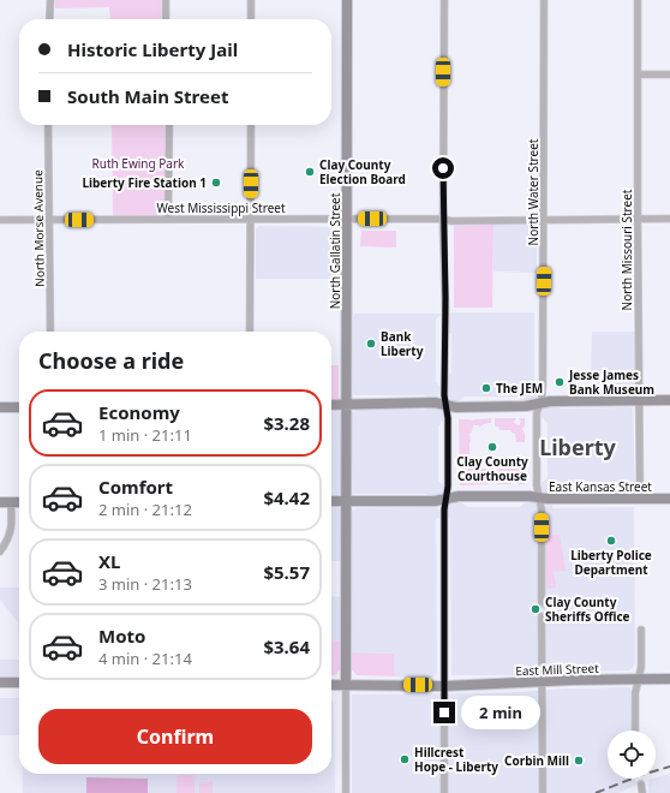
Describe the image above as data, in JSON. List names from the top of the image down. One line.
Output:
{"streets":{"street":["North Water Street","West Mississippi Street","North Morse Avenue","North Missouri Street","North Gallatin Street","East Kansas Street","East Mill Street"]},"crossings":[["North Water Street","West Mississippi Street"],["North Water Street","East Kansas Street"],["West Mississippi Street","North Morse Avenue"],["West Mississippi Street","North Missouri Street"],["West Mississippi Street","North Gallatin Street"],["North Missouri Street","East Kansas Street"],["North Gallatin Street","East Kansas Street"],["North Gallatin Street","East Mill Street"]],"districts":["Liberty"],"parks":["Ruth Ewing Park"],"places":["Clay County Election Board","Liberty Fire Station 1","Bank Liberty","Jesse James Bank Museum","The JEM","Clay County Courthouse","Liberty Police Department","Clay County Sheriffs Office","Hillcrest Hope - Liberty","Corbin Mill"],"page":{"banner":["Historic Liberty Jail","South Main Street"],"heading":"Choose a ride","list":[{"name":"Economy","note":"1 min · 21:11","value":"$3.28"},{"name":"Comfort","note":"2 min · 21:12","value":"$4.42"},{"name":"XL","note":"3 min · 21:13","value":"$5.57"},{"name":"Moto","note":"4 min · 21:14","value":"$3.64"}],"bubble":"2 min","buttons":"Confirm"}}
